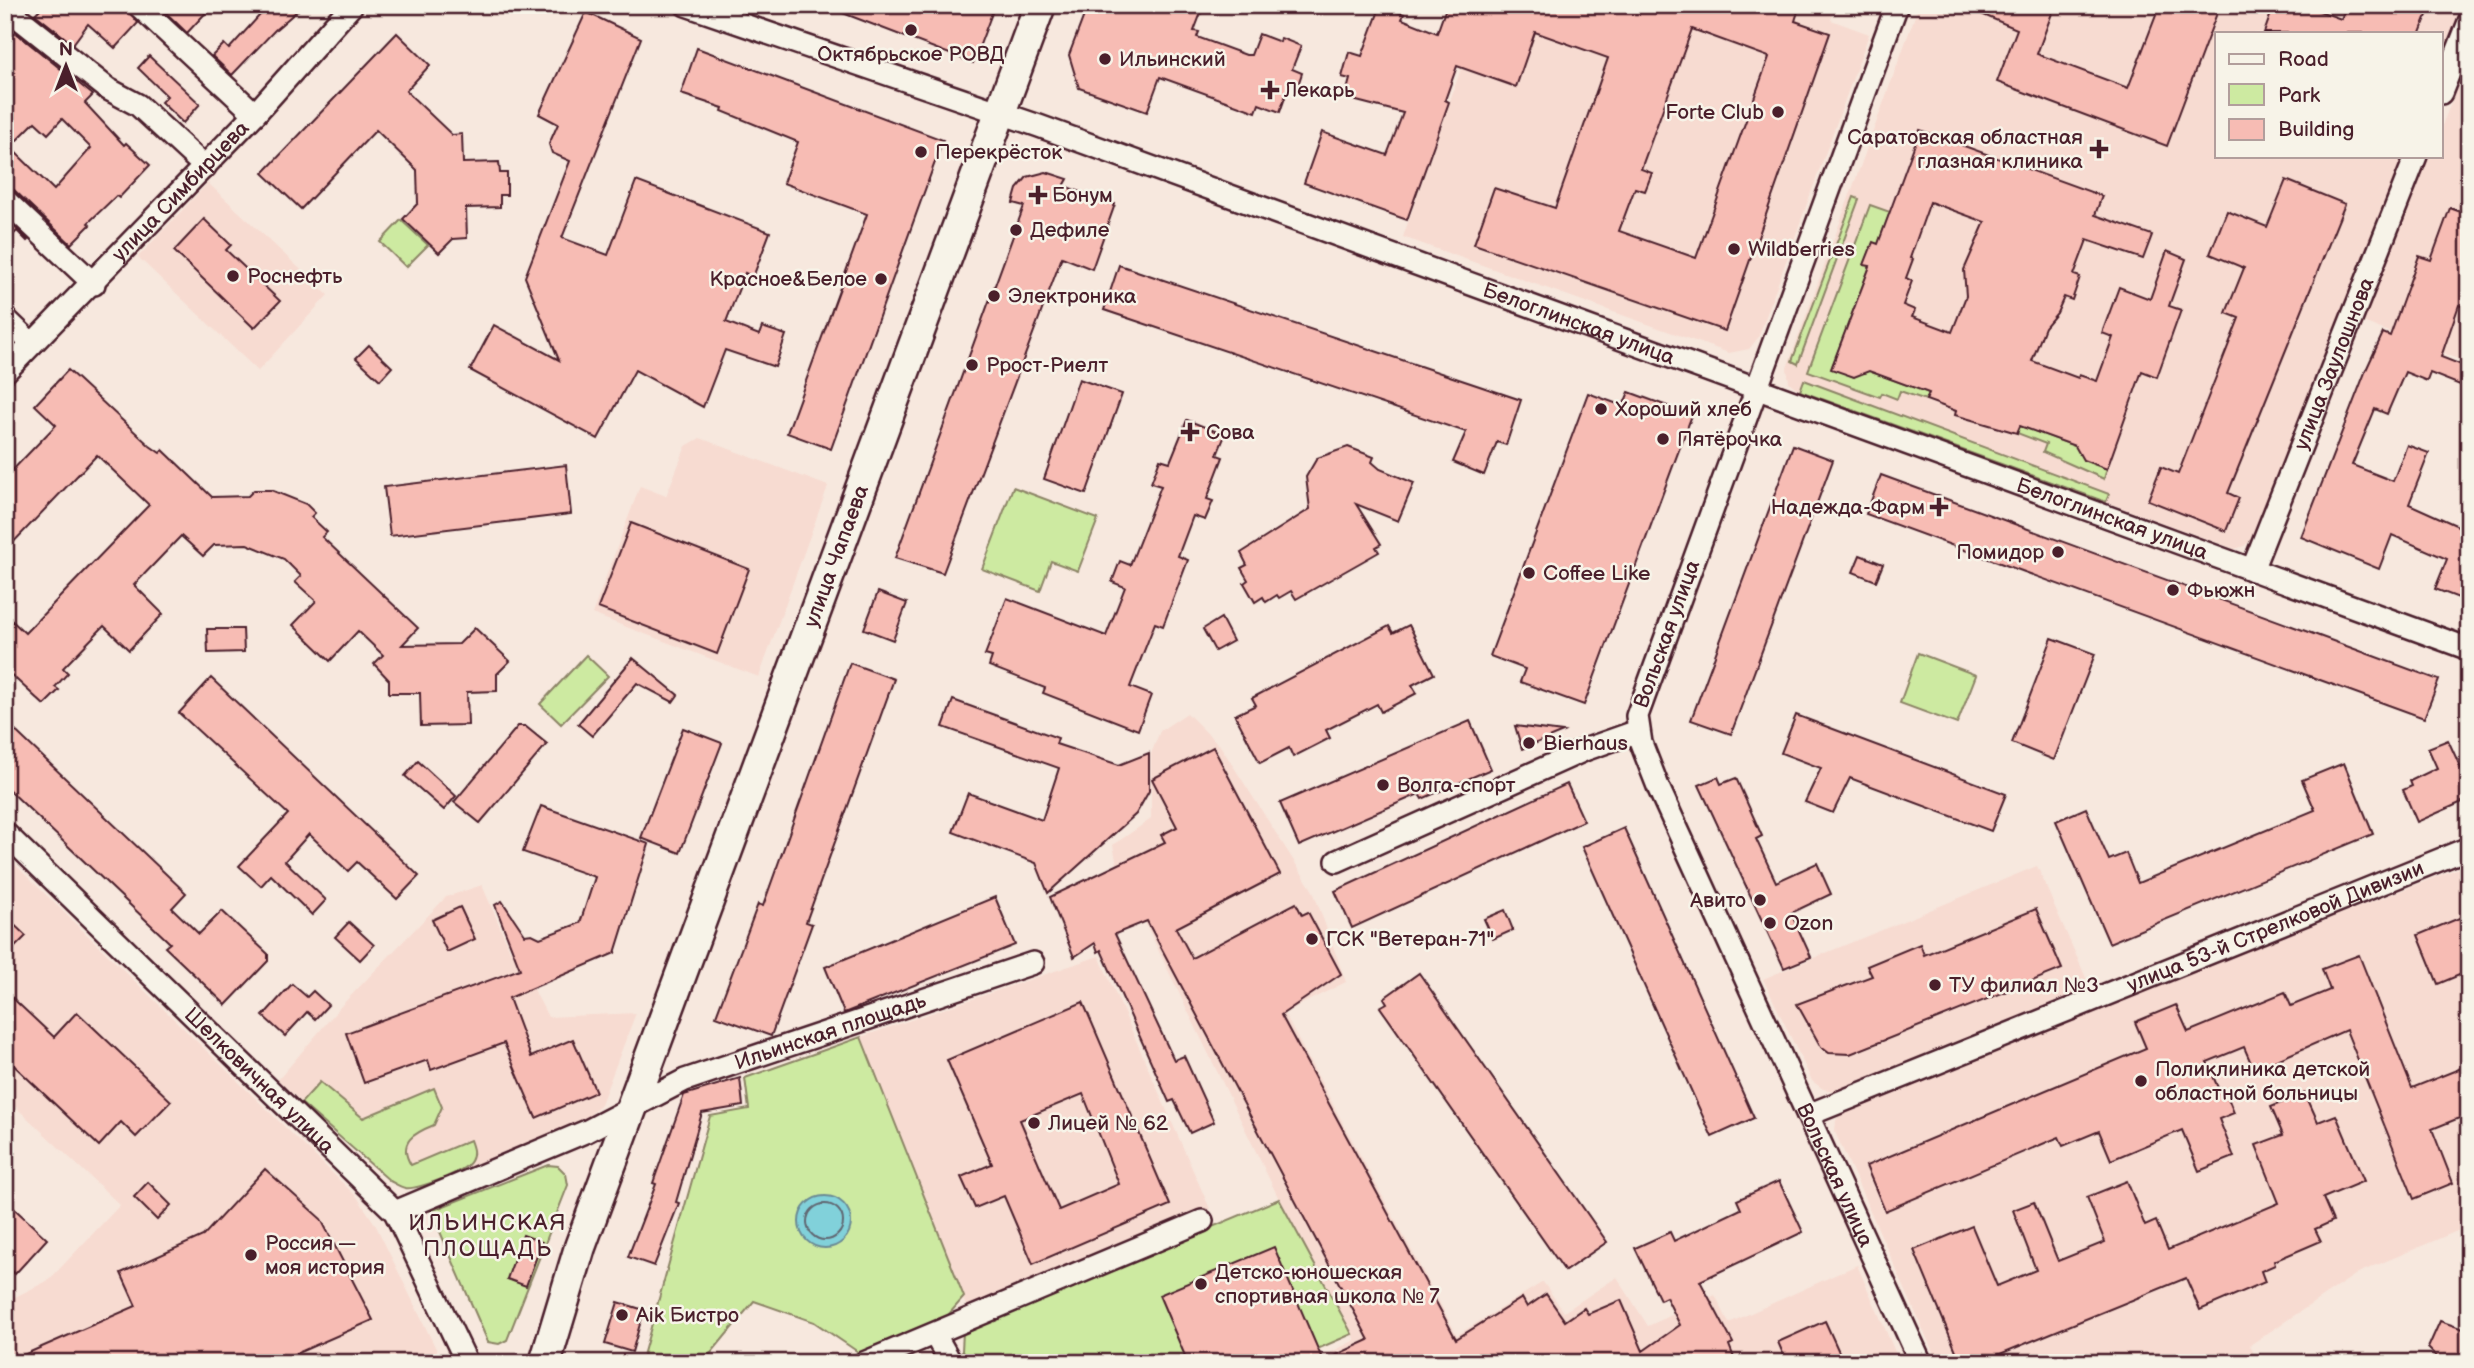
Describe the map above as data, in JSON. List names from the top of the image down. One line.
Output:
{"streets":{"street":["улица Симбирцева","Белоглинская улица","улица Заулошнова","улица Чапаева","Вольская улица","улица 53-й Стрелковой Дивизии","Ильинская площадь","Шелковичная улица"]},"crossings":[["Белоглинская улица","улица Заулошнова"],["Белоглинская улица","улица Чапаева"],["Белоглинская улица","Вольская улица"],["улица Чапаева","Ильинская площадь"],["Вольская улица","улица 53-й Стрелковой Дивизии"],["Ильинская площадь","Шелковичная улица"]],"districts":["ИЛЬИНСКАЯ ПЛОЩАДЬ"],"places":{"other":["Октябрьское РОВД","Ильинский","Forte Club","Перекрёсток","Дефиле","Wildberries","Роснефть","Красное&Белое","Электроника","Ррост-Риелт","Хороший хлеб","Пятёрочка","Помидор","Coffee Like","Фьюжн","Bierhaus","Волга-спорт","Авито","Ozon","ГСК \"Ветеран-71\"","ТУ филиал №3","Поликлиника детской областной больницы","Лицей № 62","Россия — моя история","Детско-юношеская спортивная школа № 7","Aik Бистро"],"health":["Лекарь","Саратовская областная глазная клиника","Бонум","Сова","Надежда-Фарм"]},"legend":["Road","Park","Building"],"north":"top"}
